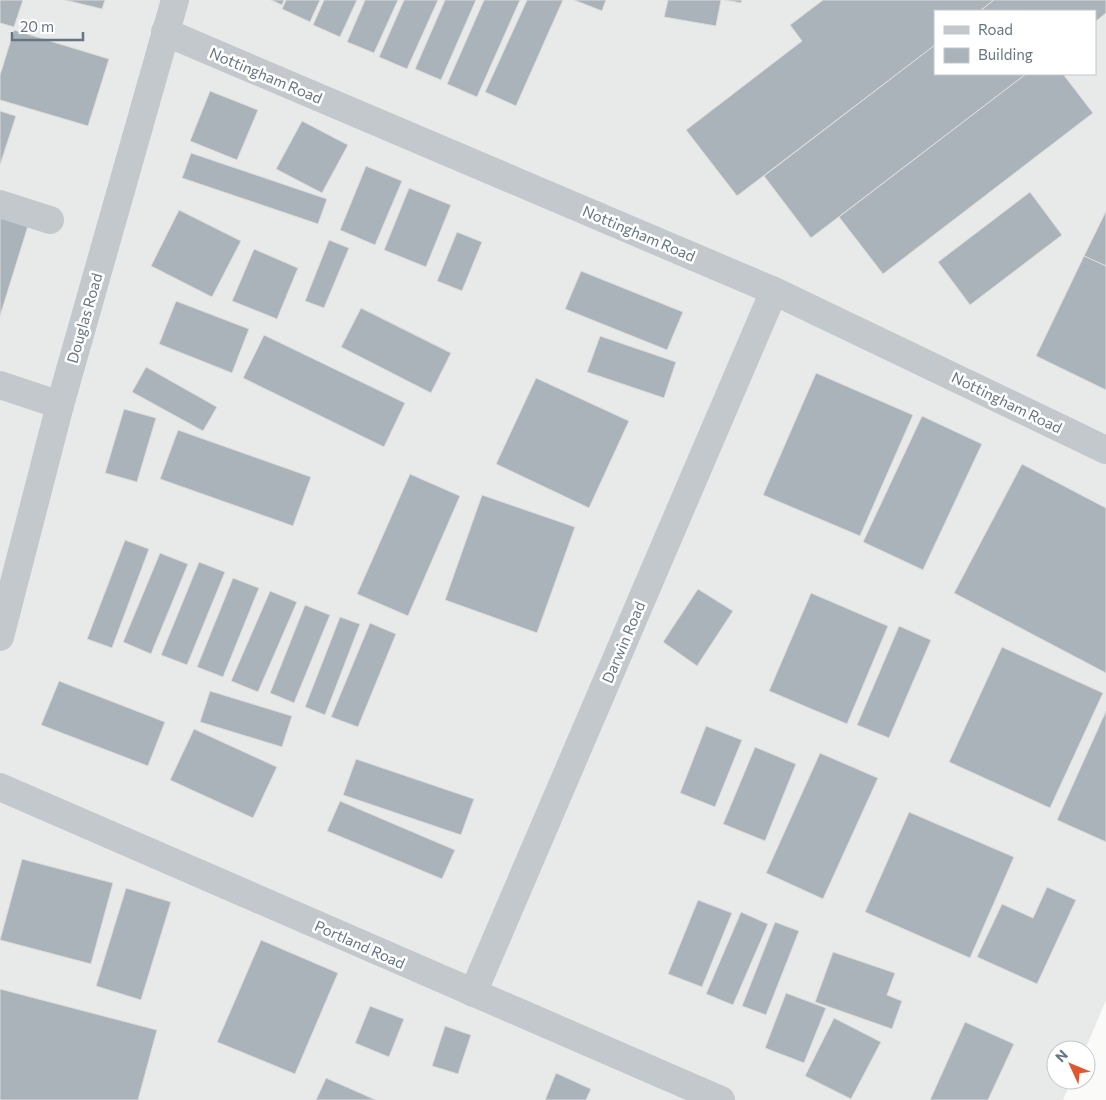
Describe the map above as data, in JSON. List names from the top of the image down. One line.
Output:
{"streets":{"street":["Nottingham Road","Douglas Road","Darwin Road","Portland Road"]},"crossings":[["Nottingham Road","Douglas Road"],["Nottingham Road","Darwin Road"],["Darwin Road","Portland Road"]],"legend":["Road","Building"],"scale_bar":"20 m","north":"top left"}
